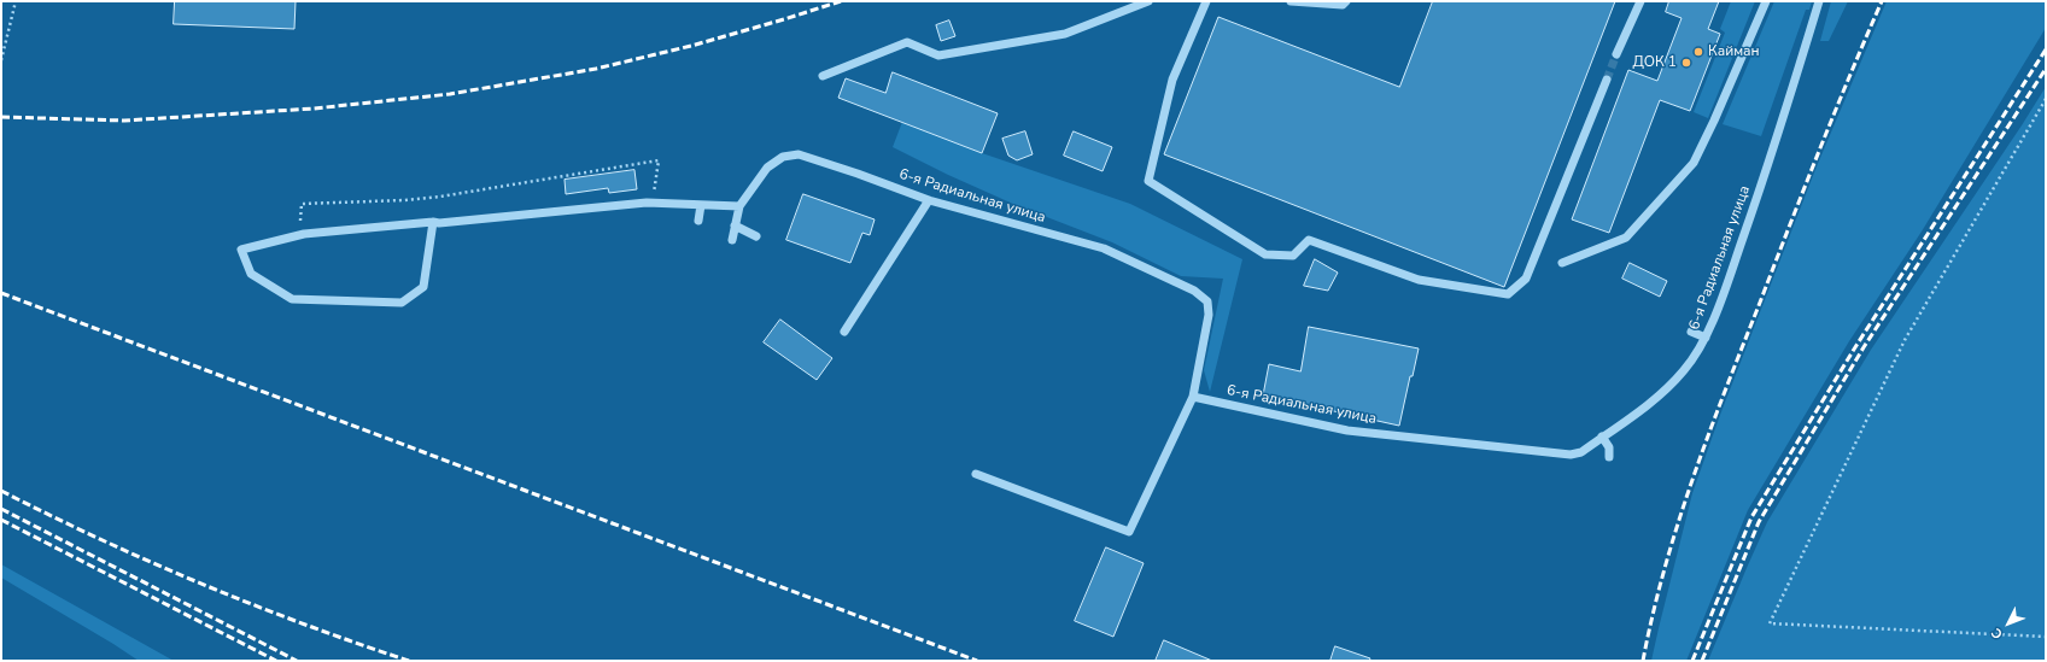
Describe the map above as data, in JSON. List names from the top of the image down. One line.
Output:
{"streets":{"street":["6-я Радиальная улица"]},"places":["Кайман","ДОК 1"],"north":"bottom left"}
